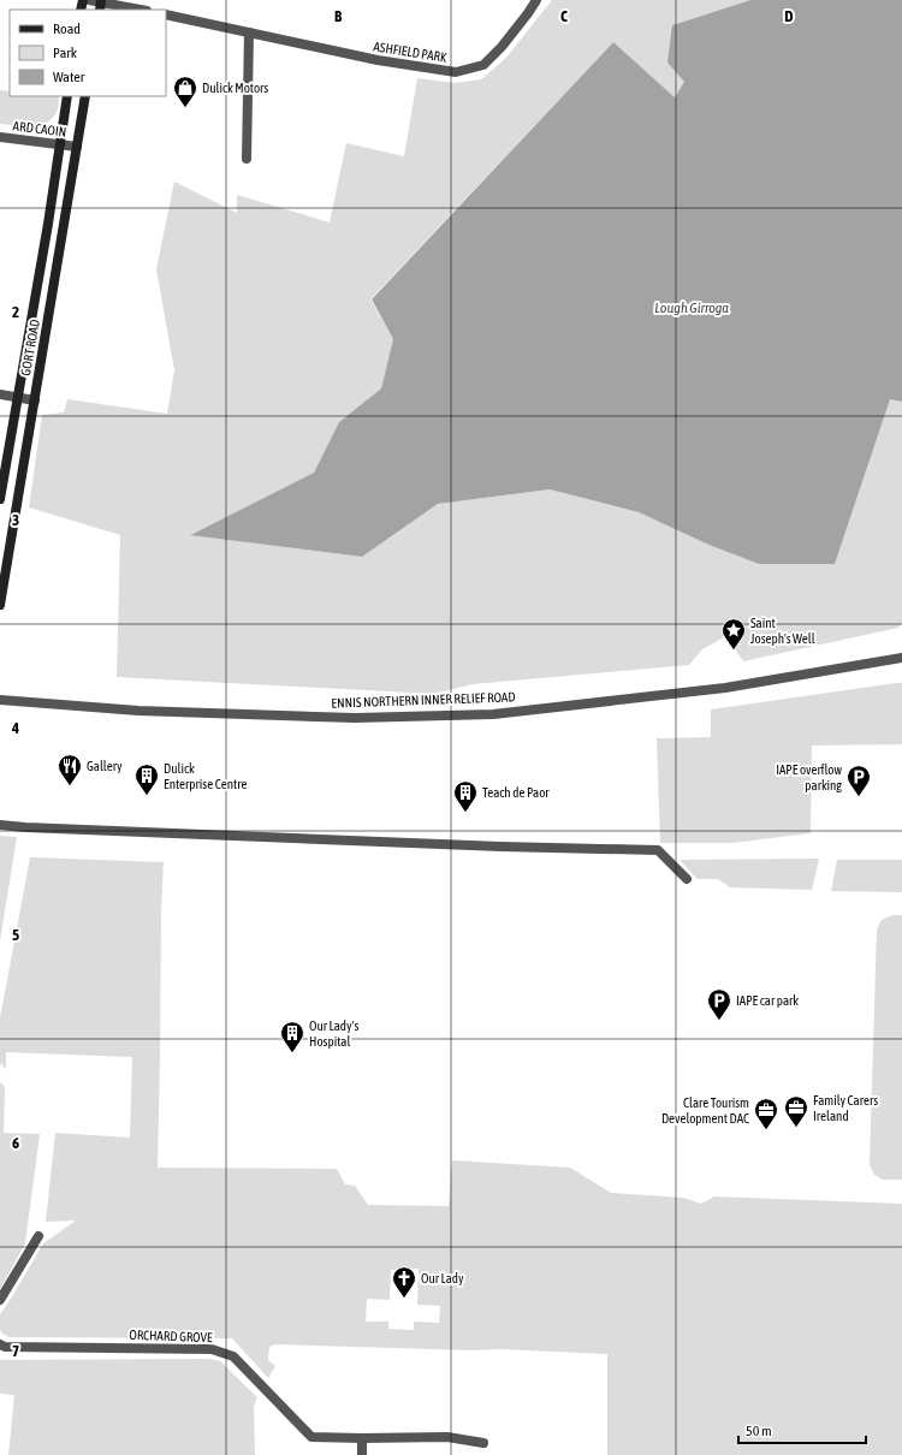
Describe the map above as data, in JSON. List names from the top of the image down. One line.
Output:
{"streets":{"main road":["GORT ROAD"],"street":["ASHFIELD PARK","ARD CAOIN","ENNIS NORTHERN INNER RELIEF ROAD","ORCHARD GROVE"]},"crossings":[["ARD CAOIN","GORT ROAD"]],"water":["Lough Girroga"],"places":{"shop":["Dulick Motors"],"place":["Saint Joseph's Well"],"restaurant":["Gallery"],"building":["Dulick Enterprise Centre","Teach de Paor","Our Lady's Hospital"],"parking":["IAPE overflow parking","IAPE car park"],"office":["Family Carers Ireland","Clare Tourism Development DAC"],"church":["Our Lady"]},"legend":["Road","Park","Water"],"scale_bar":"50 m","grid":{"columns":["B","C","D"],"rows":["2","3","4","5","6","7"]}}
